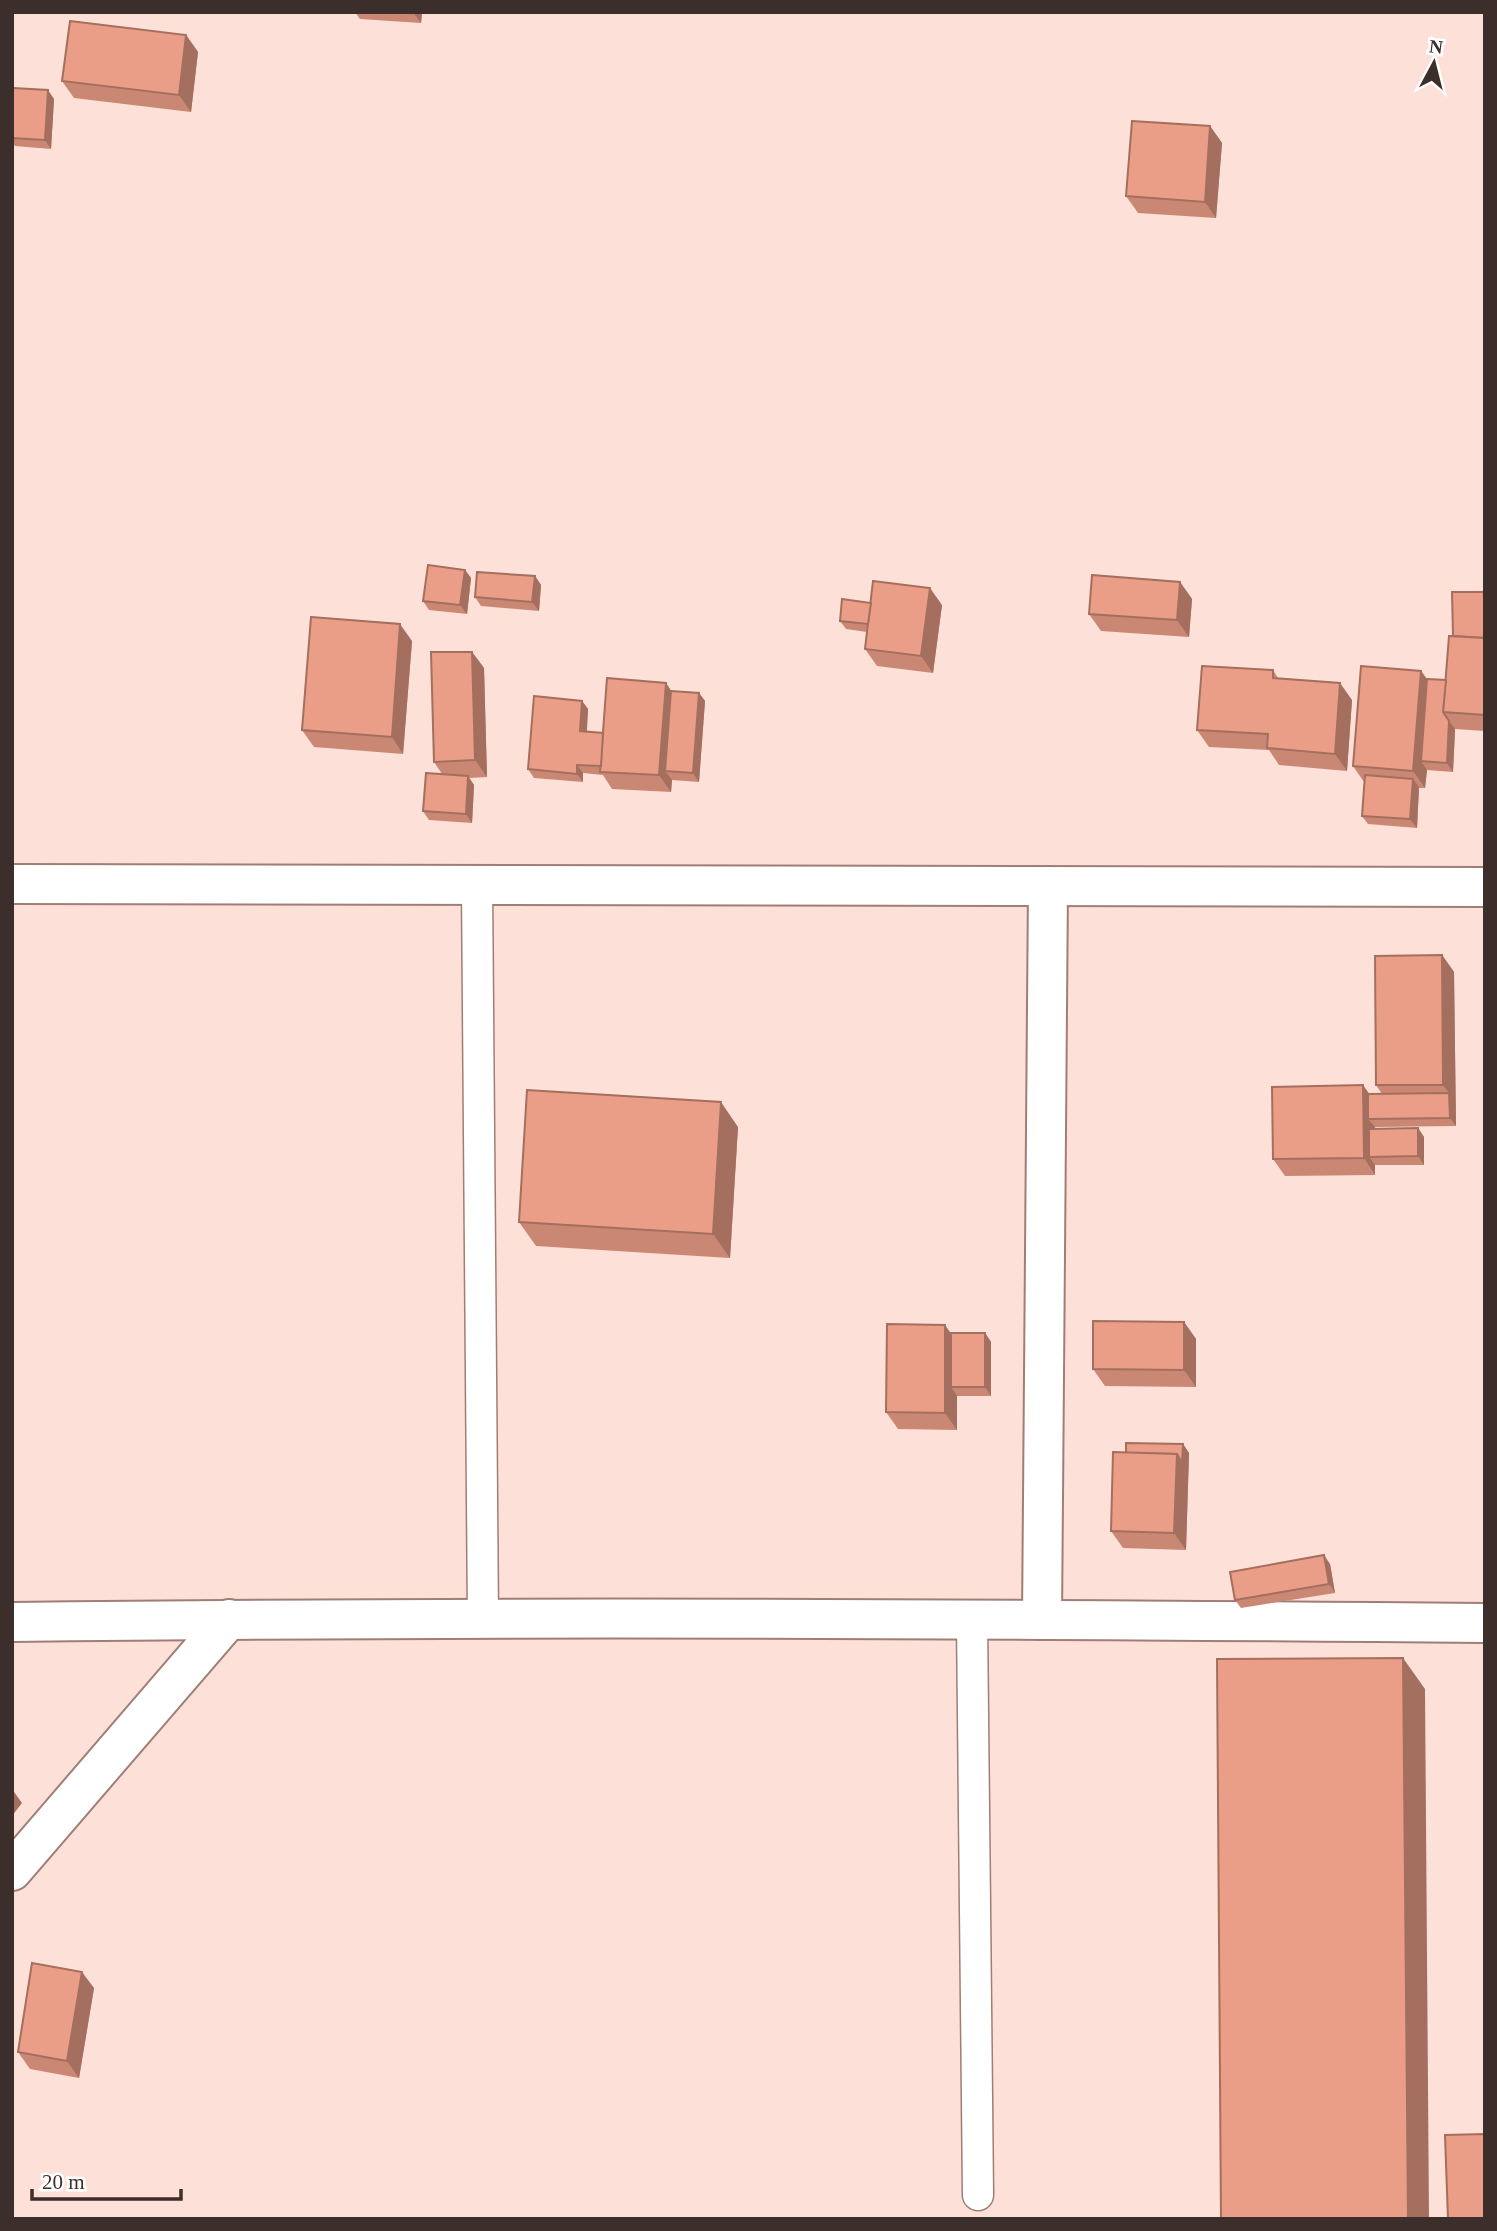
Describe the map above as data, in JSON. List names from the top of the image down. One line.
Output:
{"scale_bar":"20 m","north":"top"}
